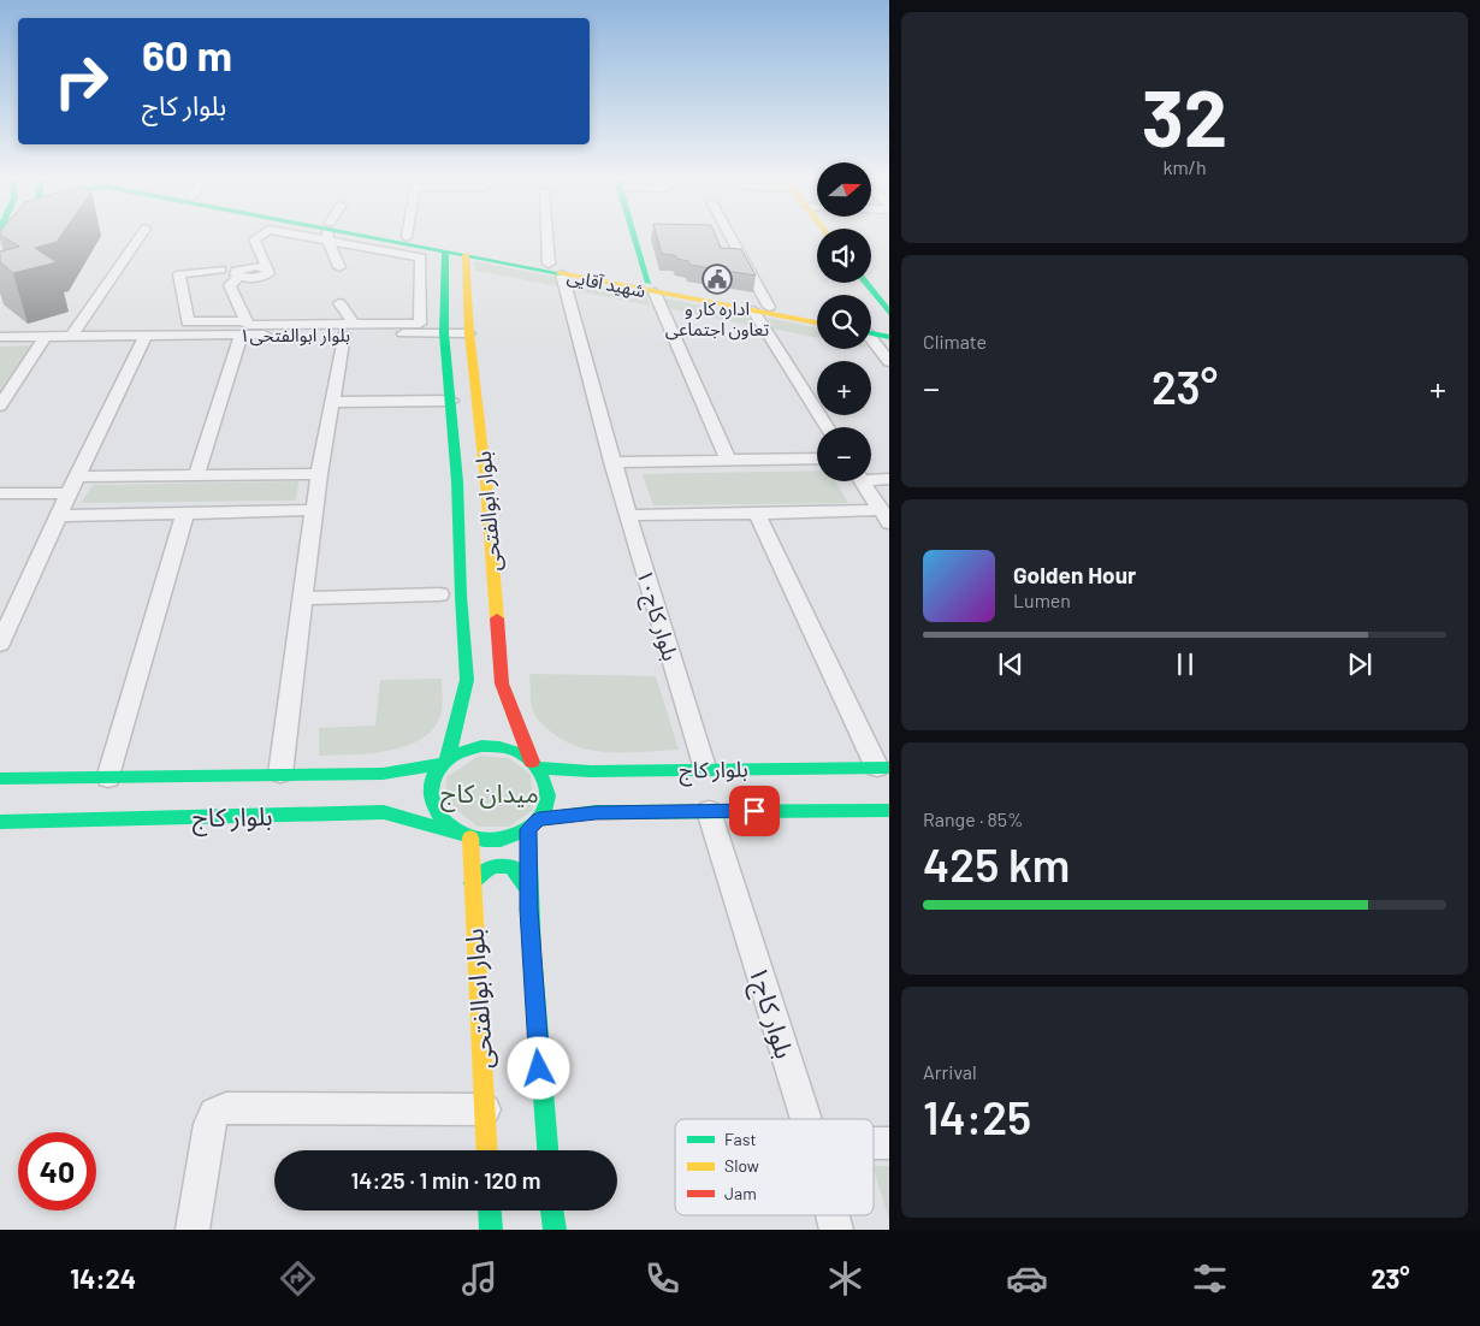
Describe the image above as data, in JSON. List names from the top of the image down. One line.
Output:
{"streets":{"street":["شهید آقایی","بلوار ابوالفتحی۱","بلوار ابوالفتحی","بلوار کاج۱۰","بلوار کاج","بلوار کاج۱"]},"crossings":[["شهید آقایی","بلوار ابوالفتحی"],["شهید آقایی","بلوار کاج۱۰"],["بلوار ابوالفتحی۱","بلوار ابوالفتحی"],["بلوار ابوالفتحی","بلوار کاج"],["بلوار کاج۱۰","بلوار کاج"],["بلوار کاج","بلوار کاج۱"]],"parks":["میدان کاج"],"places":{"public building":["اداره کار و تعاون اجتماعی"]},"legend":["Fast","Slow","Jam"],"north":"right","page":{"tile":[["32","km/h"],"Climate",["Range · 85%","425 km"],["Arrival","14:25"]],"turn":["60 m","بلوار کاج"],"map_buttons":["+","−"],"heat":["−","23°","+"],"song":["Golden Hour","Lumen"],"limit":"40","trip":"14:25 · 1 min · 120 m","tabs":["14:24","23°"]}}
